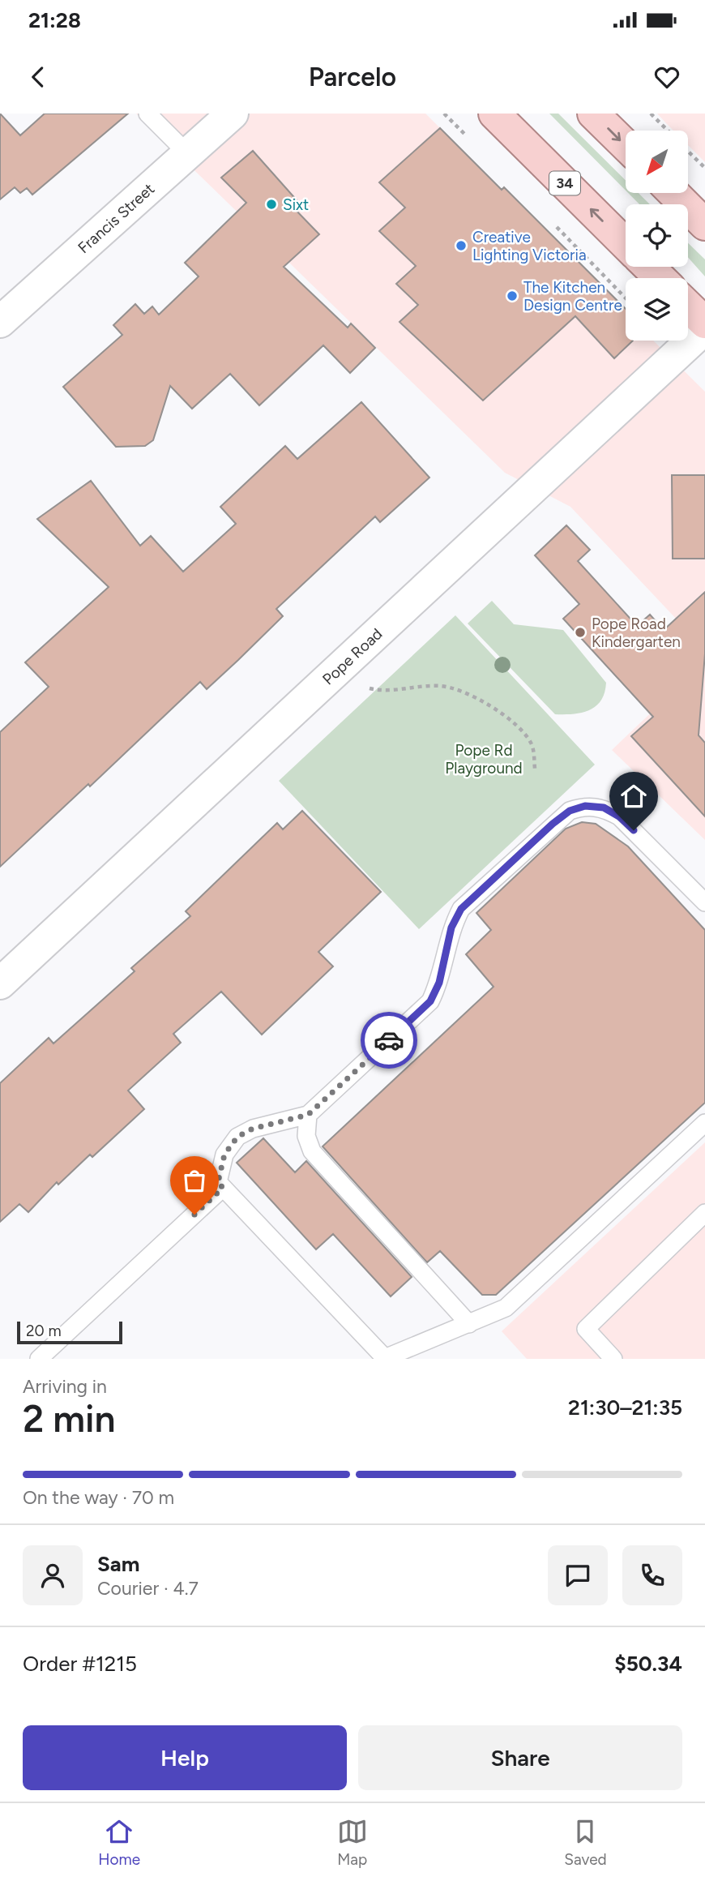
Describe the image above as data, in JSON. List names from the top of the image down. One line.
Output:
{"streets":{"main road":["34"],"street":["Francis Street","Pope Road"]},"parks":["Pope Rd Playground"],"places":["Sixt","Creative Lighting Victoria","The Kitchen Design Centre","Pope Road Kindergarten"],"scale_bar":"20 m","north":"bottom left","page":{"status":"21:28","header":"Parcelo","scale":"20 m","heading":["2 min","Arriving in","21:30–21:35"],"panel":["Sam","Courier · 4.7","Order #1215","$50.34"],"bar":"On the way · 70 m","buttons":["Help","Share"],"tabs":["Home","Map","Saved"]}}
